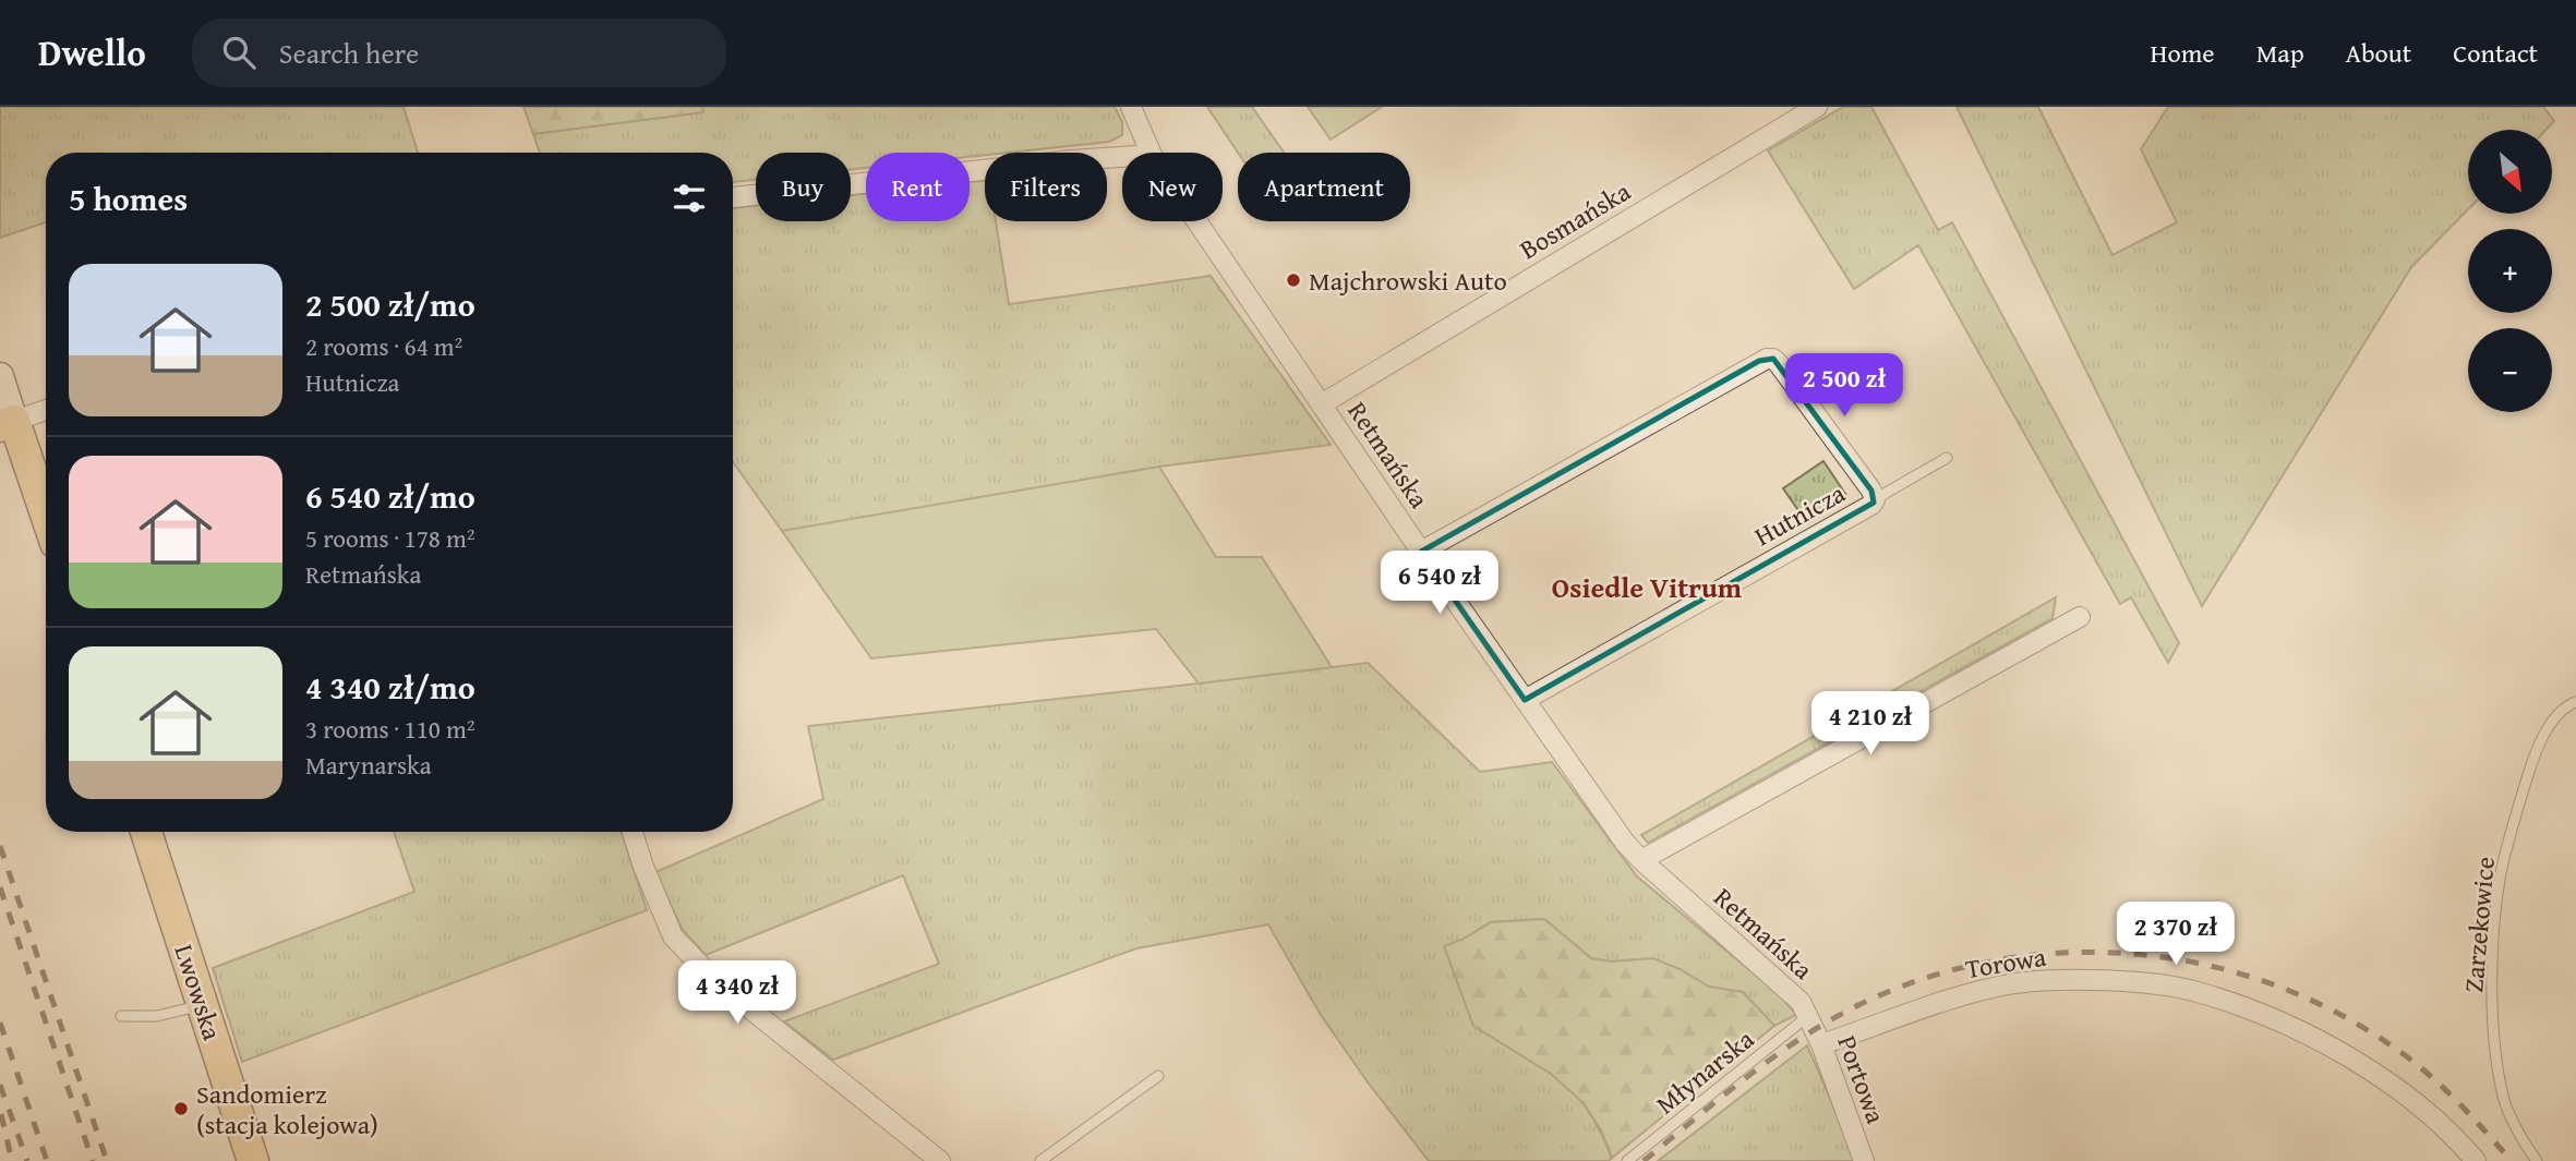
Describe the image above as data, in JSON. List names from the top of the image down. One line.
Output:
{"streets":{"main road":["Lwowska"],"street":["Bosmańska","Retmańska","Hutnicza","Torowa","Portowa"],"lane":["Zarzekowice","Młynarska"]},"crossings":[["Bosmańska","Retmańska"],["Retmańska","Hutnicza"],["Retmańska","Młynarska"],["Retmańska","Portowa"],["Torowa","Portowa"],["Młynarska","Portowa"]],"districts":["Osiedle Vitrum"],"places":["Majchrowski Auto","Sandomierz (stacja kolejowa)"],"north":"bottom right","page":{"header":"Dwello","search":"Search here","nav":["Home","Map","About","Contact"],"map_buttons":["+","−"],"chip":["Buy","Rent","Filters","New","Apartment"],"heading":"5 homes","list":[{"name":"2 500 zł/mo","note":"2 rooms · 64 m² · Hutnicza"},{"name":"6 540 zł/mo","note":"5 rooms · 178 m² · Retmańska"},{"name":"4 340 zł/mo","note":"3 rooms · 110 m² · Marynarska"}],"price":["2 500 zł","6 540 zł","4 210 zł","2 370 zł","4 340 zł"]}}
